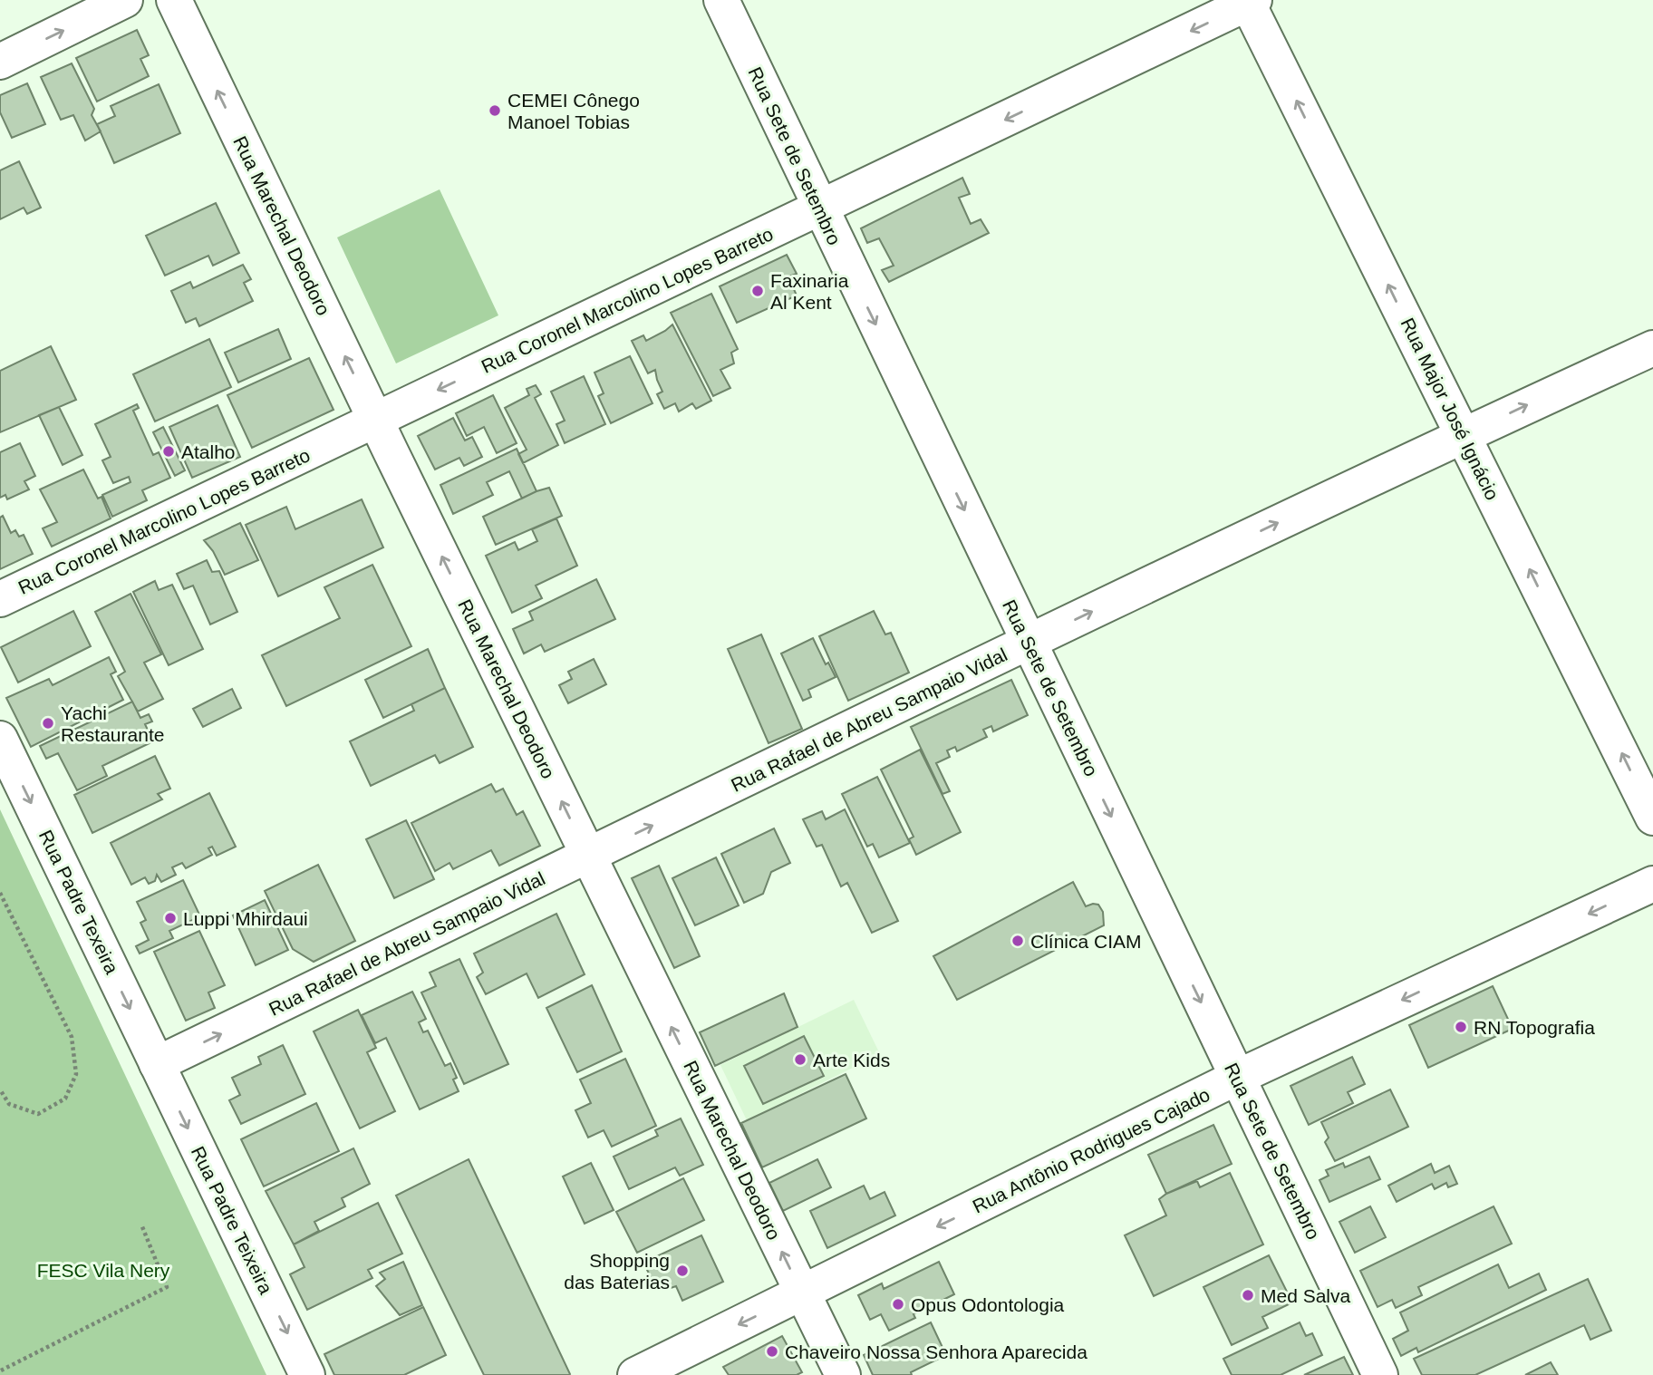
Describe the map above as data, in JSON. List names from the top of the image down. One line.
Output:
{"streets":{"street":["Rua Sete de Setembro","Rua Marechal Deodoro","Rua Coronel Marcolino Lopes Barreto","Rua Major José Ignácio","Rua Rafael de Abreu Sampaio Vidal","Rua Padre Texeira","Rua Antônio Rodrigues Cajado","Rua Padre Teixeira"]},"crossings":[["Rua Sete de Setembro","Rua Coronel Marcolino Lopes Barreto"],["Rua Sete de Setembro","Rua Rafael de Abreu Sampaio Vidal"],["Rua Sete de Setembro","Rua Antônio Rodrigues Cajado"],["Rua Marechal Deodoro","Rua Coronel Marcolino Lopes Barreto"],["Rua Marechal Deodoro","Rua Rafael de Abreu Sampaio Vidal"],["Rua Marechal Deodoro","Rua Antônio Rodrigues Cajado"],["Rua Coronel Marcolino Lopes Barreto","Rua Major José Ignácio"],["Rua Major José Ignácio","Rua Rafael de Abreu Sampaio Vidal"],["Rua Rafael de Abreu Sampaio Vidal","Rua Padre Texeira"],["Rua Rafael de Abreu Sampaio Vidal","Rua Padre Teixeira"],["Rua Padre Texeira","Rua Padre Teixeira"]],"one_way":["Rua Sete de Setembro","Rua Marechal Deodoro","Rua Coronel Marcolino Lopes Barreto","Rua Major José Ignácio","Rua Rafael de Abreu Sampaio Vidal","Rua Padre Texeira","Rua Antônio Rodrigues Cajado","Rua Padre Teixeira"],"parks":["FESC Vila Nery"],"places":["CEMEI Cônego Manoel Tobias","Faxinaria Al Kent","Atalho","Yachi Restaurante","Luppi Mhirdaui","Clínica CIAM","RN Topografia","Arte Kids","Shopping das Baterias","Med Salva","Opus Odontologia","Chaveiro Nossa Senhora Aparecida"]}
